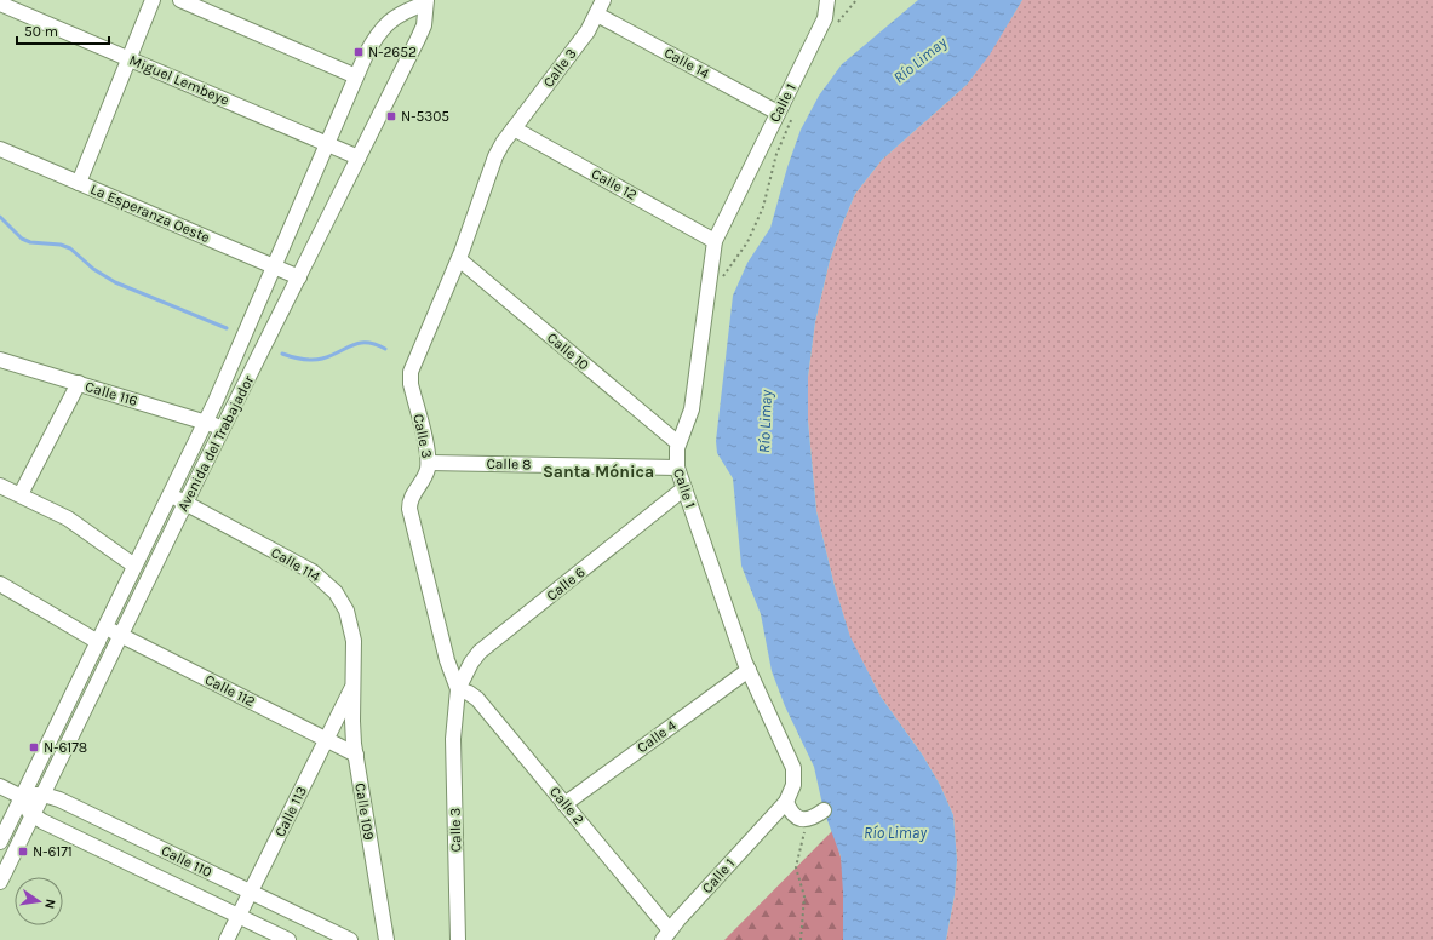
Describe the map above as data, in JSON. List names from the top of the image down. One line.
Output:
{"streets":{"street":["Calle 14","Calle 3","Miguel Lembeye","Calle 1","Calle 12","La Esperanza Oeste","Calle 10","Calle 116","Avenida del Trabajador","Calle 8","Calle 114","Calle 6","Calle 112","Calle 4","Calle 2","Calle 113","Calle 109","Calle 110"]},"crossings":[["Calle 14","Calle 3"],["Calle 14","Calle 1"],["Calle 3","Calle 12"],["Calle 3","Calle 10"],["Calle 3","Calle 8"],["Calle 3","Calle 6"],["Calle 3","Calle 2"],["Miguel Lembeye","Avenida del Trabajador"],["Calle 1","Calle 12"],["Calle 1","Calle 10"],["Calle 1","Calle 8"],["Calle 1","Calle 6"],["Calle 1","Calle 4"],["Calle 1","Calle 2"],["La Esperanza Oeste","Avenida del Trabajador"],["Calle 116","Avenida del Trabajador"],["Avenida del Trabajador","Calle 114"],["Avenida del Trabajador","Calle 112"],["Avenida del Trabajador","Calle 110"],["Calle 114","Calle 113"],["Calle 114","Calle 109"],["Calle 6","Calle 2"],["Calle 112","Calle 113"],["Calle 112","Calle 109"],["Calle 4","Calle 2"],["Calle 113","Calle 109"],["Calle 113","Calle 110"]],"districts":["Santa Mónica"],"water":["Río Limay"],"places":{"transit":["N-2652","N-5305","N-6178","N-6171"]},"scale_bar":"50 m","north":"right"}
